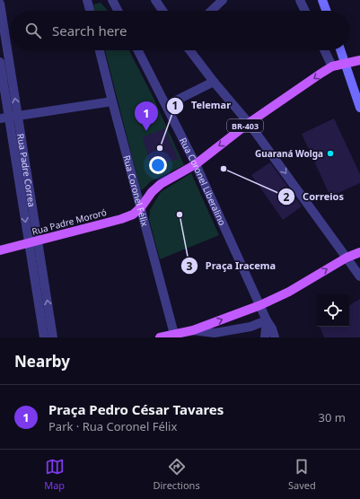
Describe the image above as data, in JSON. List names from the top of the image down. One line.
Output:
{"streets":{"main road":["BR-403","Rua Padre Mororó"],"street":["Rua Padre Correa","Rua Coronel Liberalino","Rua Coronel Félix"]},"crossings":[["BR-403","Rua Coronel Liberalino"],["BR-403","Rua Coronel Félix"],["BR-403","Rua Padre Mororó"],["Rua Padre Correa","Rua Padre Mororó"],["Rua Coronel Félix","Rua Padre Mororó"]],"places":["Telemar","Guaraná Wolga","Correios","Praça Iracema"],"page":{"search":"Search here","pins":"1","heading":"Nearby","list":[{"mark":"1","name":"Praça Pedro César Tavares","note":"Park · Rua Coronel Félix","value":"30 m"}],"nav":["Map","Directions","Saved"]}}
